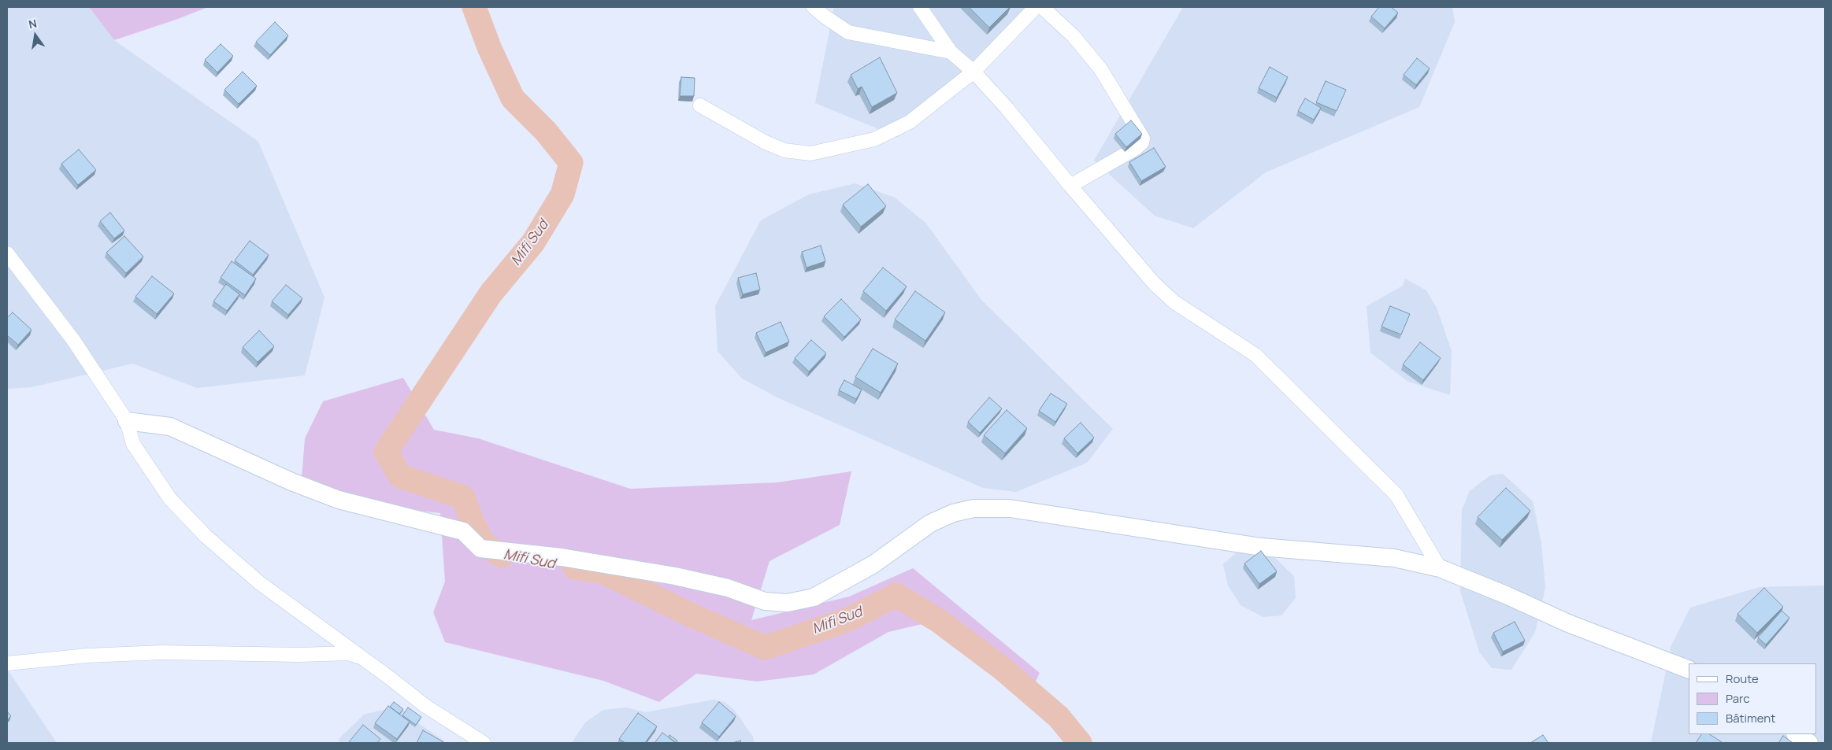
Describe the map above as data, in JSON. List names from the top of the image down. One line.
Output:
{"water":["Mifi Sud"],"legend":["Route","Parc","Bâtiment"],"north":"top"}
